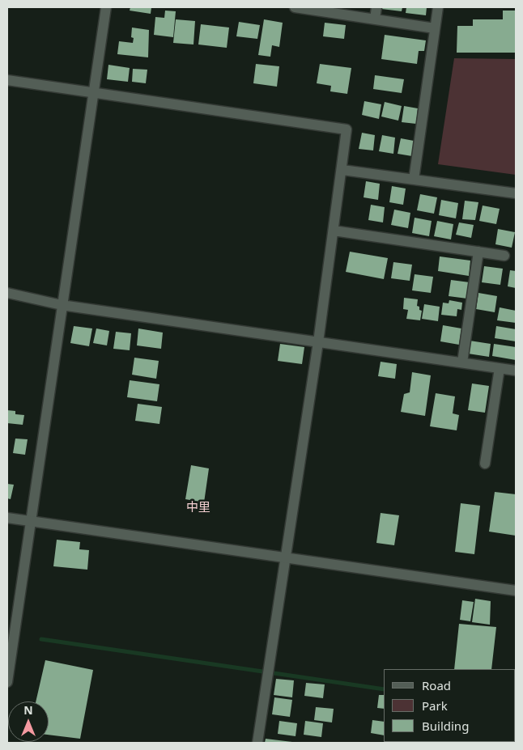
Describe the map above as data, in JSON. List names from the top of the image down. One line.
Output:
{"districts":["中里"],"legend":["Road","Park","Building"],"north":"top"}
